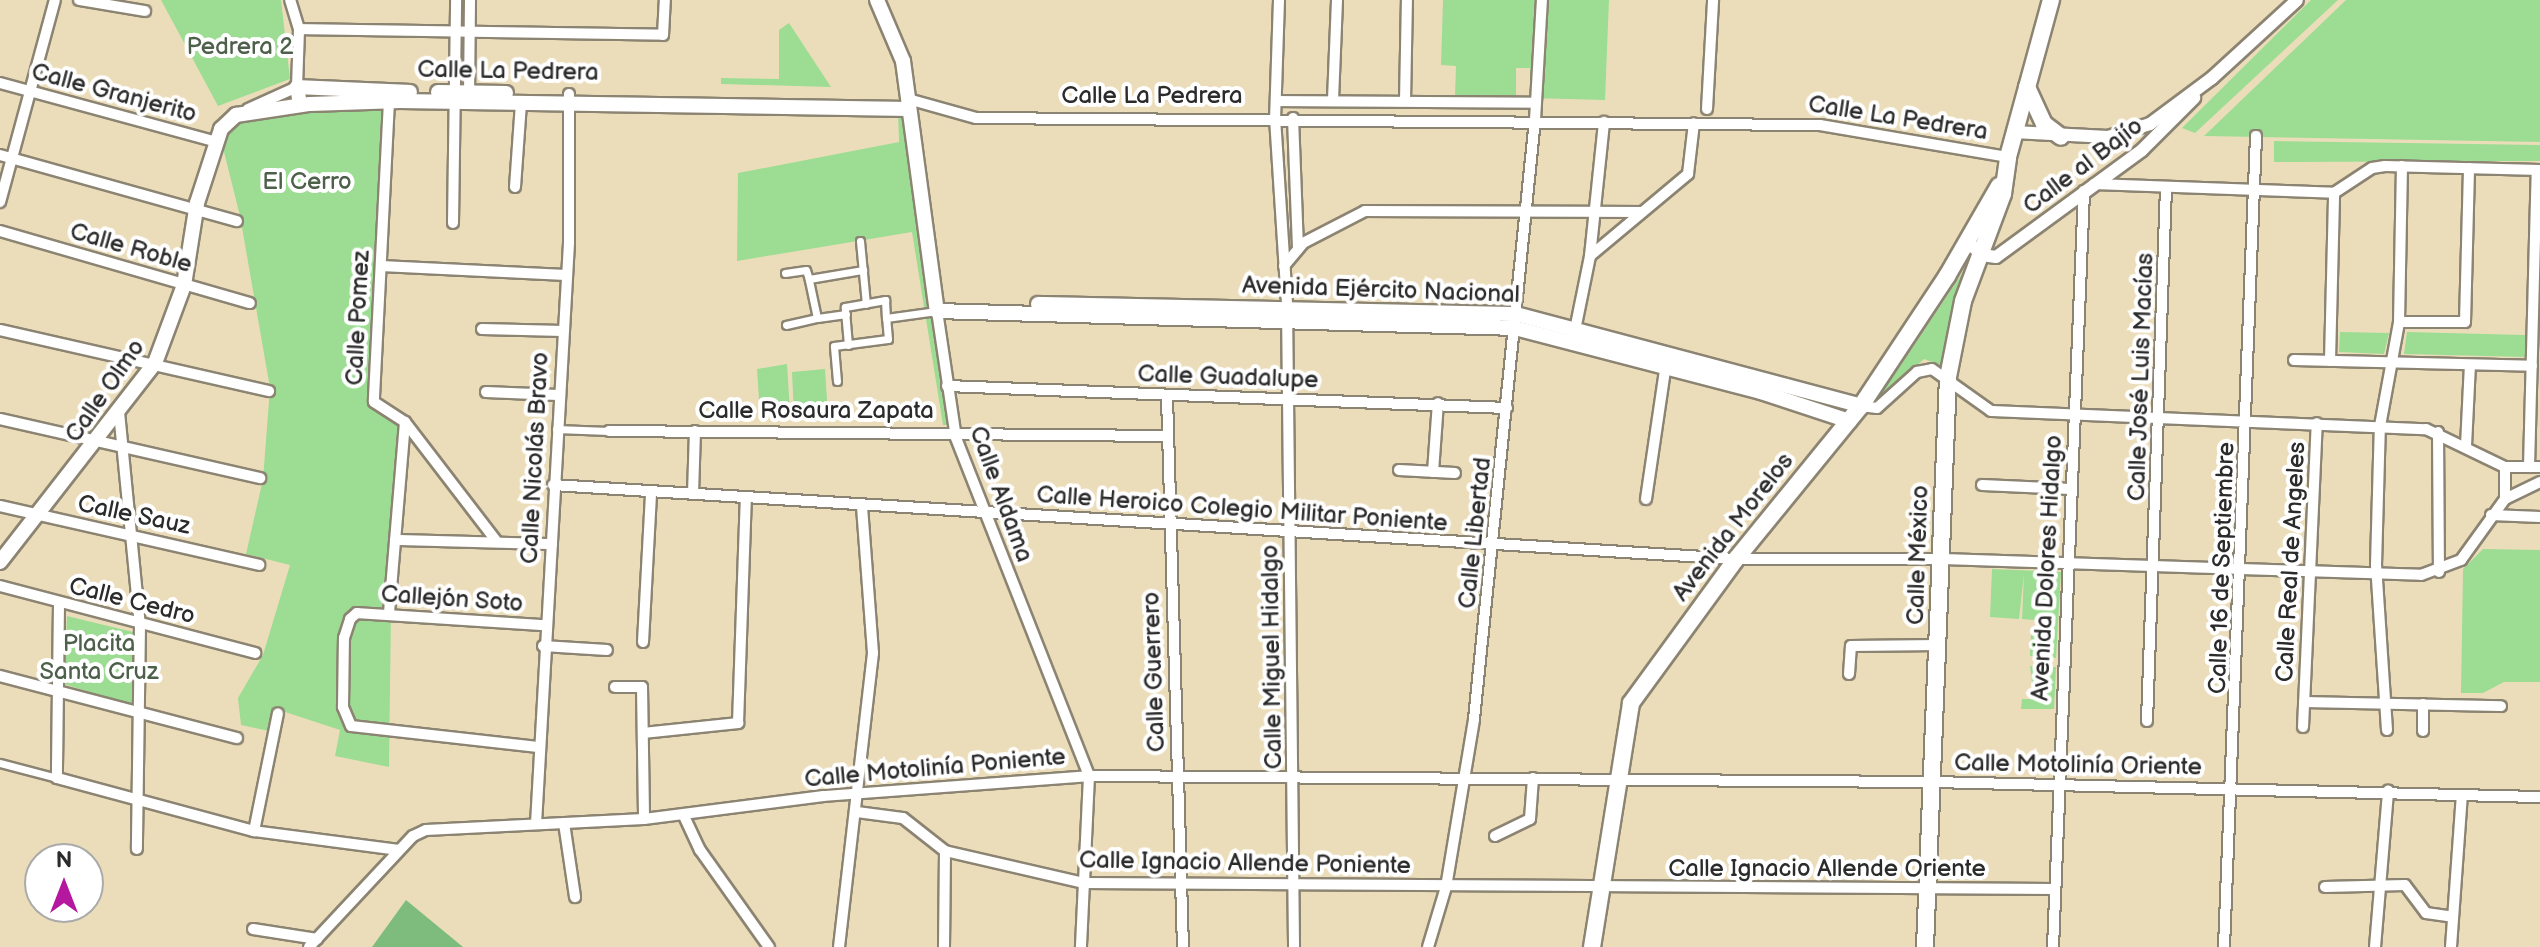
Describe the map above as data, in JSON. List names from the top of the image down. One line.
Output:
{"streets":{"main road":["Calle La Pedrera","Avenida Ejército Nacional","Calle Olmo","Calle Aldama","Avenida Morelos","Calle México"],"street":["Calle Granjerito","Calle al Bajío","Calle Roble","Calle Pomez","Calle Guadalupe","Calle José Luis Macías","Calle Rosaura Zapata","Calle Nicolás Bravo","Calle Heroico Colegio Militar Poniente","Calle Sauz","Calle Libertad","Calle Real de Angeles","Avenida Dolores Hidalgo","Calle 16 de Septiembre","Callejón Soto","Calle Cedro","Calle Miguel Hidalgo","Calle Guerrero","Calle Motolinía Oriente","Calle Motolinía Poniente","Calle Ignacio Allende Poniente","Calle Ignacio Allende Oriente"]},"crossings":[["Calle La Pedrera","Calle Pomez"],["Calle La Pedrera","Calle Nicolás Bravo"],["Calle La Pedrera","Calle Aldama"],["Calle La Pedrera","Calle Libertad"],["Calle Granjerito","Calle Olmo"],["Calle al Bajío","Calle México"],["Calle al Bajío","Avenida Dolores Hidalgo"],["Calle Roble","Calle Olmo"],["Avenida Ejército Nacional","Calle Aldama"],["Avenida Ejército Nacional","Avenida Morelos"],["Avenida Ejército Nacional","Calle Libertad"],["Avenida Ejército Nacional","Calle Miguel Hidalgo"],["Calle Guadalupe","Calle Aldama"],["Calle Guadalupe","Calle Libertad"],["Calle Guadalupe","Calle Miguel Hidalgo"],["Calle Guadalupe","Calle Guerrero"],["Calle José Luis Macías","Calle Heroico Colegio Militar Poniente"],["Calle Olmo","Calle Sauz"],["Calle Rosaura Zapata","Calle Aldama"],["Calle Rosaura Zapata","Calle Guerrero"],["Calle Nicolás Bravo","Calle Heroico Colegio Militar Poniente"],["Calle Nicolás Bravo","Callejón Soto"],["Calle Nicolás Bravo","Calle Motolinía Poniente"],["Calle Aldama","Calle Heroico Colegio Militar Poniente"],["Calle Aldama","Calle Motolinía Poniente"],["Calle Aldama","Calle Ignacio Allende Poniente"],["Calle Heroico Colegio Militar Poniente","Avenida Morelos"],["Calle Heroico Colegio Militar Poniente","Calle Libertad"],["Calle Heroico Colegio Militar Poniente","Calle México"],["Calle Heroico Colegio Militar Poniente","Calle Real de Angeles"],["Calle Heroico Colegio Militar Poniente","Avenida Dolores Hidalgo"],["Calle Heroico Colegio Militar Poniente","Calle 16 de Septiembre"],["Calle Heroico Colegio Militar Poniente","Calle Miguel Hidalgo"],["Calle Heroico Colegio Militar Poniente","Calle Guerrero"],["Avenida Morelos","Calle México"],["Avenida Morelos","Calle Motolinía Oriente"],["Avenida Morelos","Calle Motolinía Poniente"],["Avenida Morelos","Calle Ignacio Allende Poniente"],["Avenida Morelos","Calle Ignacio Allende Oriente"],["Calle Libertad","Calle Motolinía Poniente"],["Calle Libertad","Calle Ignacio Allende Poniente"],["Calle México","Calle Motolinía Oriente"],["Calle México","Calle Ignacio Allende Oriente"],["Avenida Dolores Hidalgo","Calle Motolinía Oriente"],["Avenida Dolores Hidalgo","Calle Ignacio Allende Oriente"],["Calle 16 de Septiembre","Calle Motolinía Oriente"],["Calle Miguel Hidalgo","Calle Motolinía Poniente"],["Calle Miguel Hidalgo","Calle Ignacio Allende Poniente"],["Calle Guerrero","Calle Motolinía Poniente"],["Calle Guerrero","Calle Ignacio Allende Poniente"],["Calle Motolinía Oriente","Calle Motolinía Poniente"],["Calle Ignacio Allende Poniente","Calle Ignacio Allende Oriente"]],"parks":["Pedrera 2","El Cerro","Placita Santa Cruz"],"north":"top"}
